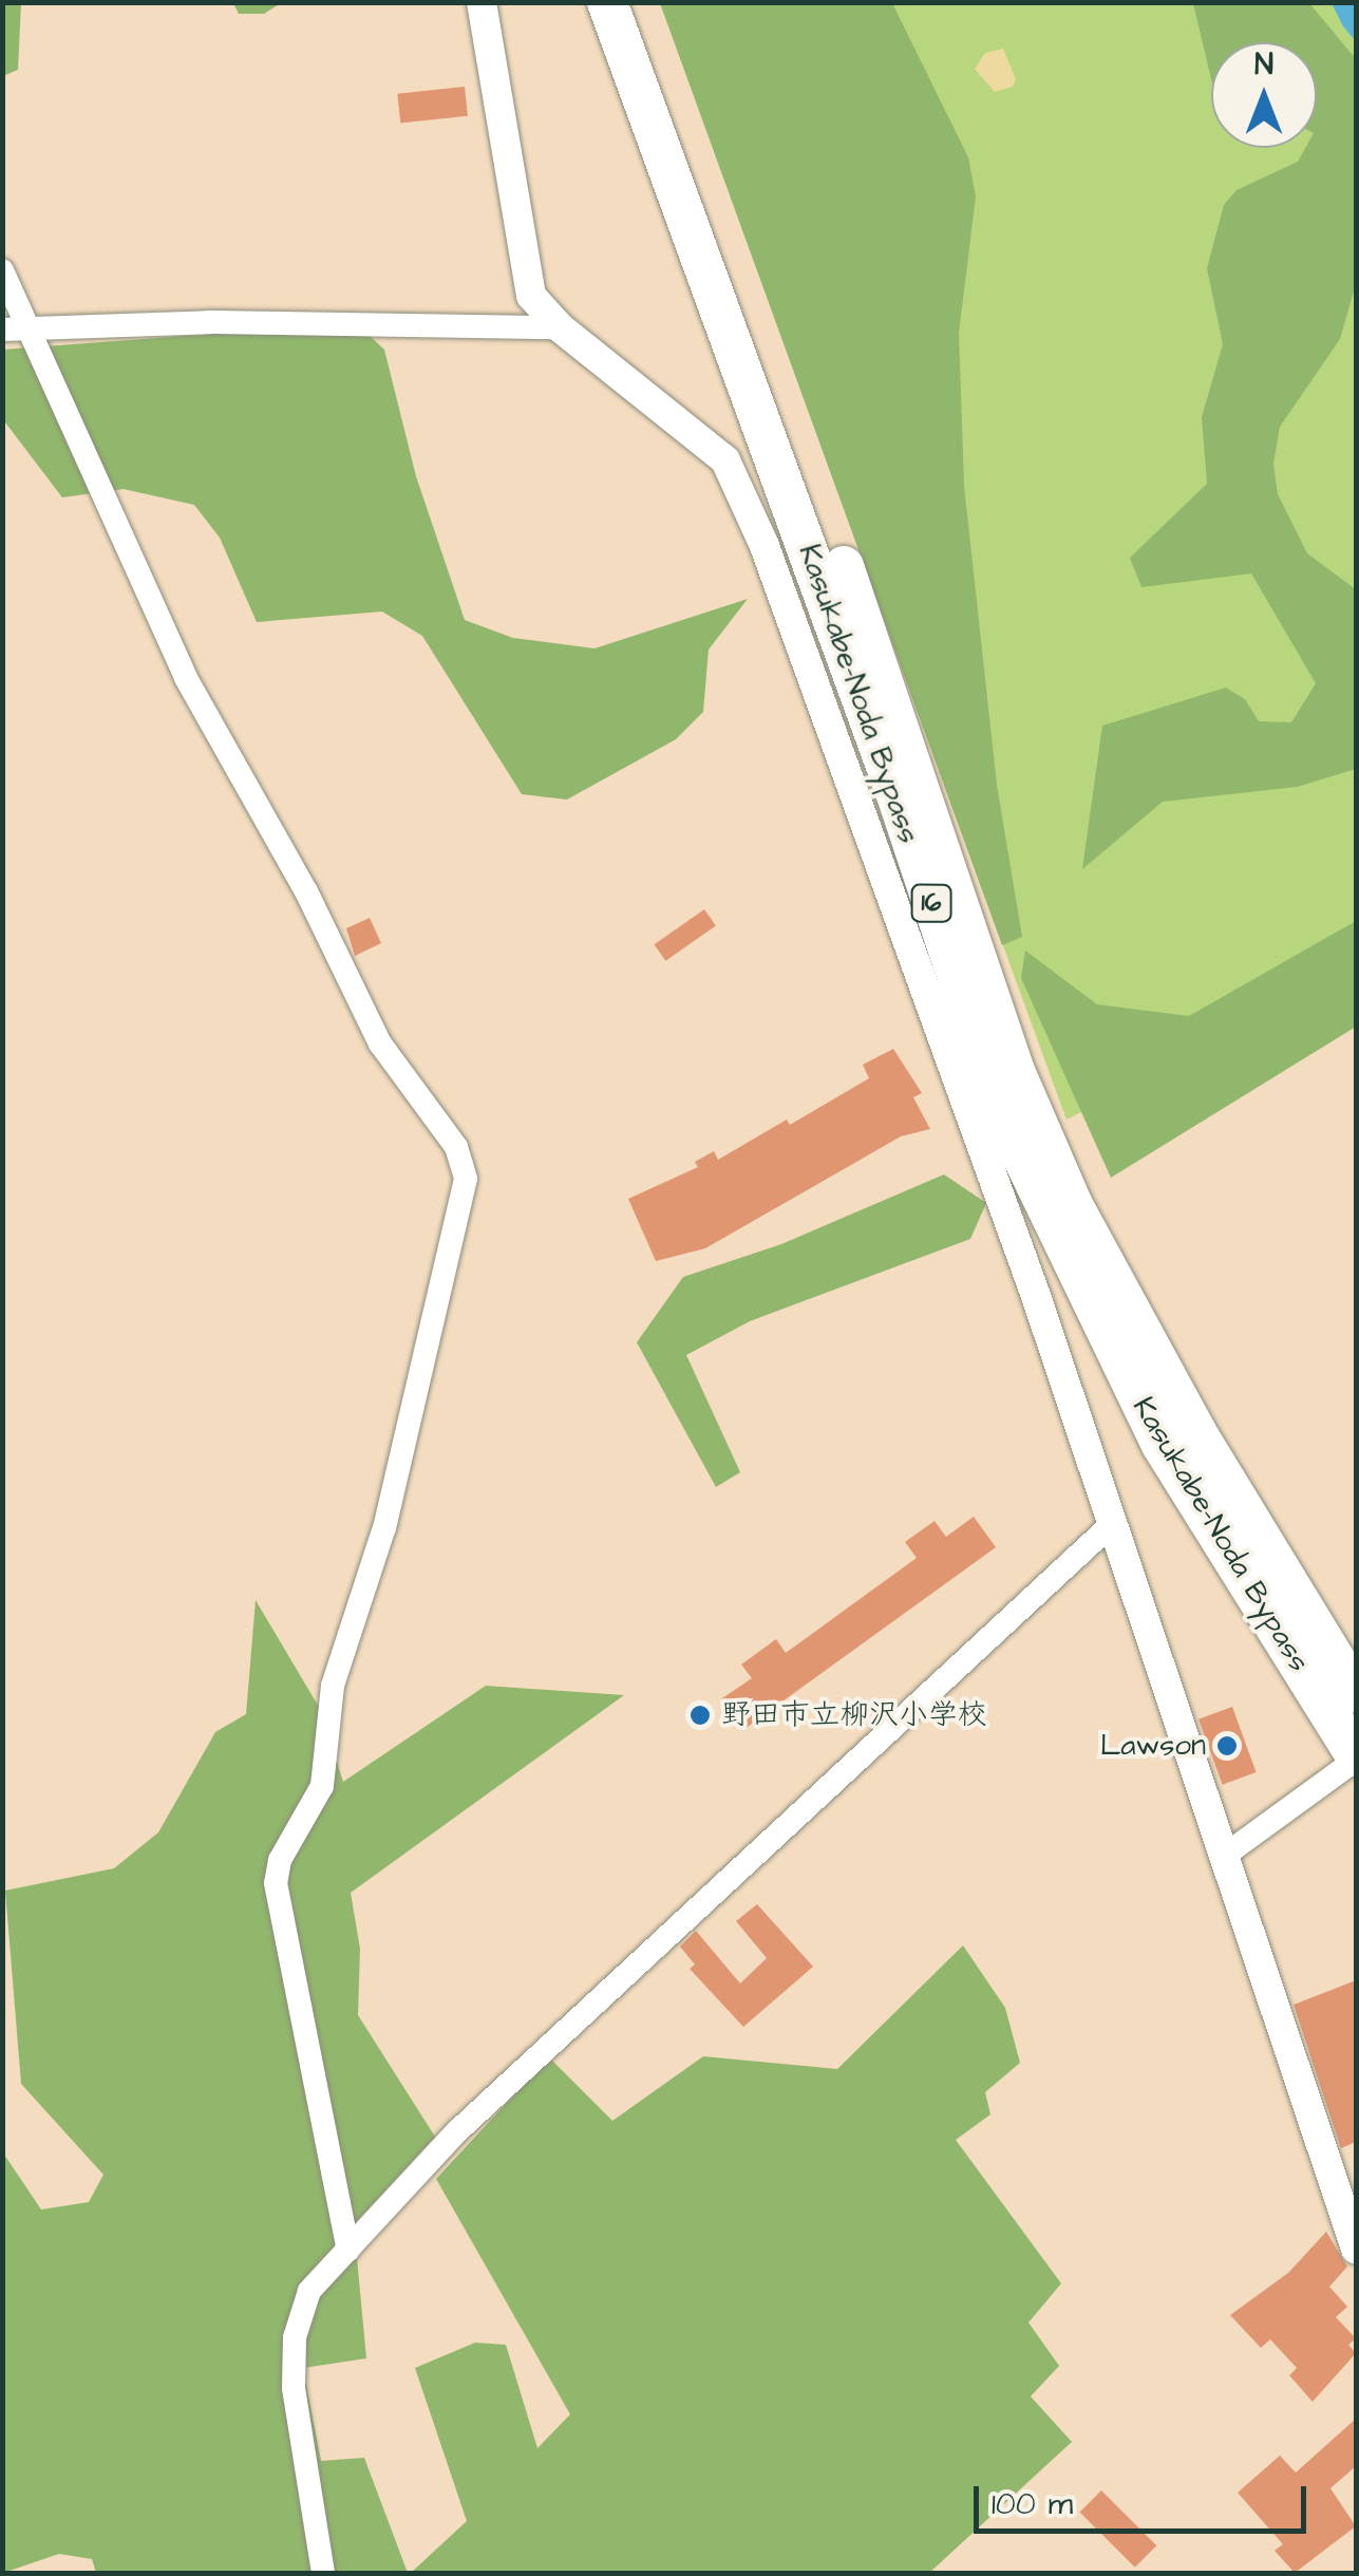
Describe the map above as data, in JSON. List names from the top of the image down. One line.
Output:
{"streets":{"highway":["Kasukabe-Noda Bypass","16"]},"places":["野田市立柳沢小学校","Lawson"],"scale_bar":"100 m","north":"top"}
